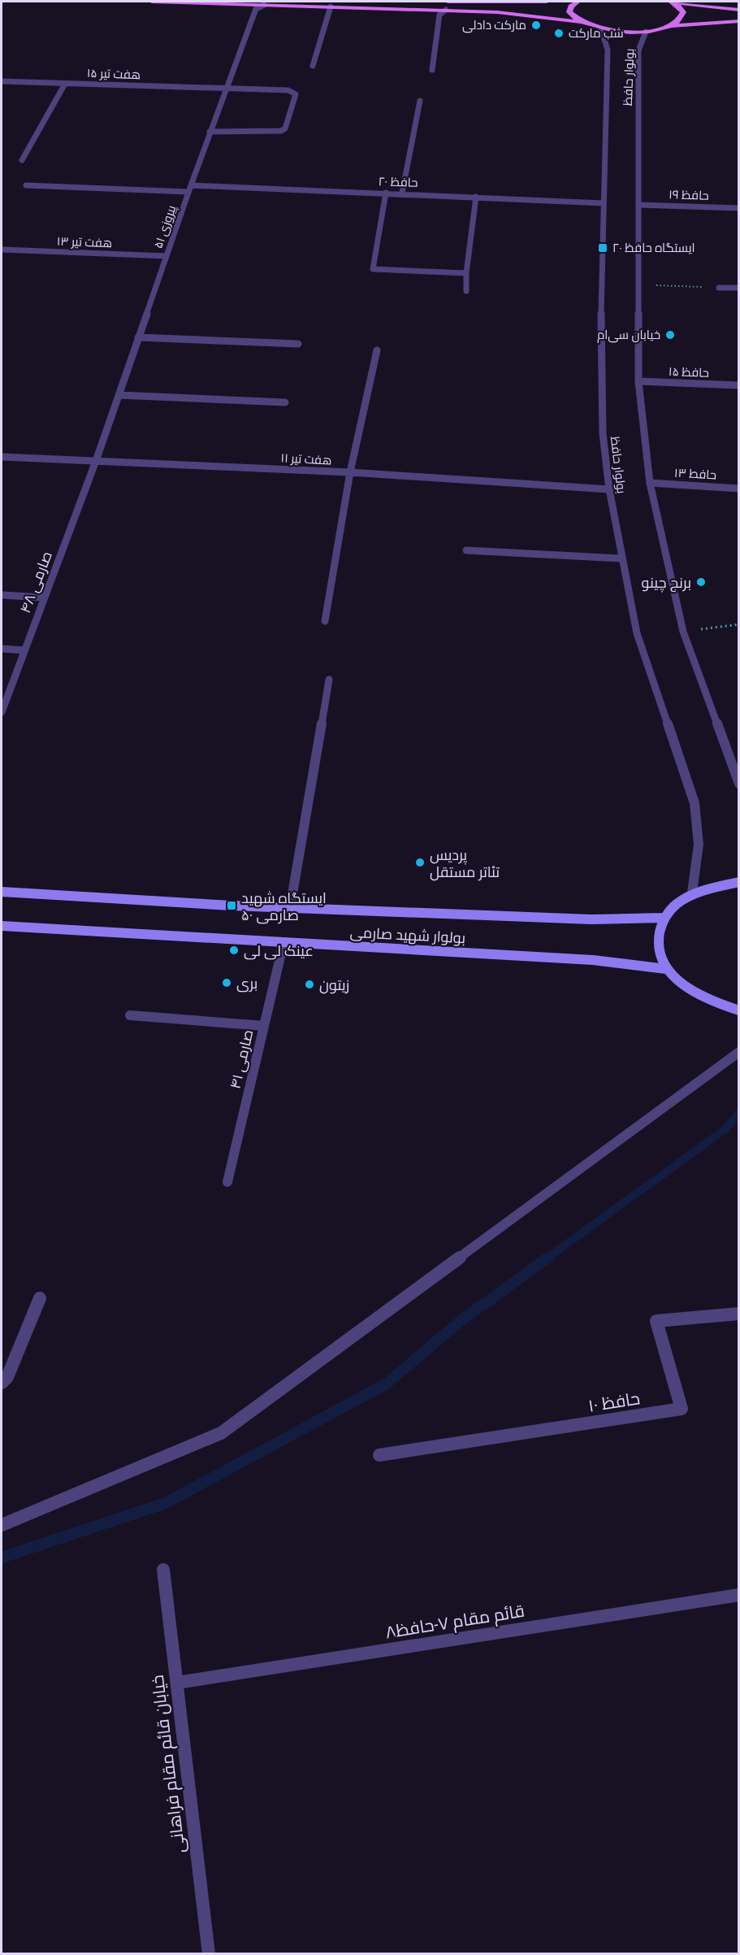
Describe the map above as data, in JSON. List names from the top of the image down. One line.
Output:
{"streets":{"main road":["بولوار شهید صارمی"],"street":["هفت تیر ۱۵","بولوار حافظ","حافظ ۲۰","حافظ ۱۹","پیروزی ۵۱","هفت تیر ۱۳","حافظ ۱۵","هفت تیر ۱۱","حافط ۱۳","صارمی ۴۸","صارمی ۴۱","حافظ ۱۰","قائم مقام ۷-حافظ۸","خیابان قائم مقام فراهانی"]},"crossings":[["هفت تیر ۱۵","پیروزی ۵۱"],["بولوار حافظ","حافظ ۲۰"],["بولوار حافظ","حافظ ۱۹"],["بولوار حافظ","حافظ ۱۵"],["بولوار حافظ","هفت تیر ۱۱"],["بولوار حافظ","حافط ۱۳"],["حافظ ۲۰","پیروزی ۵۱"],["پیروزی ۵۱","هفت تیر ۱۳"],["پیروزی ۵۱","هفت تیر ۱۱"],["پیروزی ۵۱","صارمی ۴۸"],["هفت تیر ۱۱","صارمی ۴۸"],["بولوار شهید صارمی","صارمی ۴۱"],["قائم مقام ۷-حافظ۸","خیابان قائم مقام فراهانی"]],"places":{"other":["مارکت دادلی","شب مارکت","خیابان سی‌ام","برنج چینو","پردیس تئاتر مستقل","عینک لی لی","بری","زیتون"],"transit":["ایستگاه حافظ ۲۰","ایستگاه شهید صارمی ۵۰"]}}
